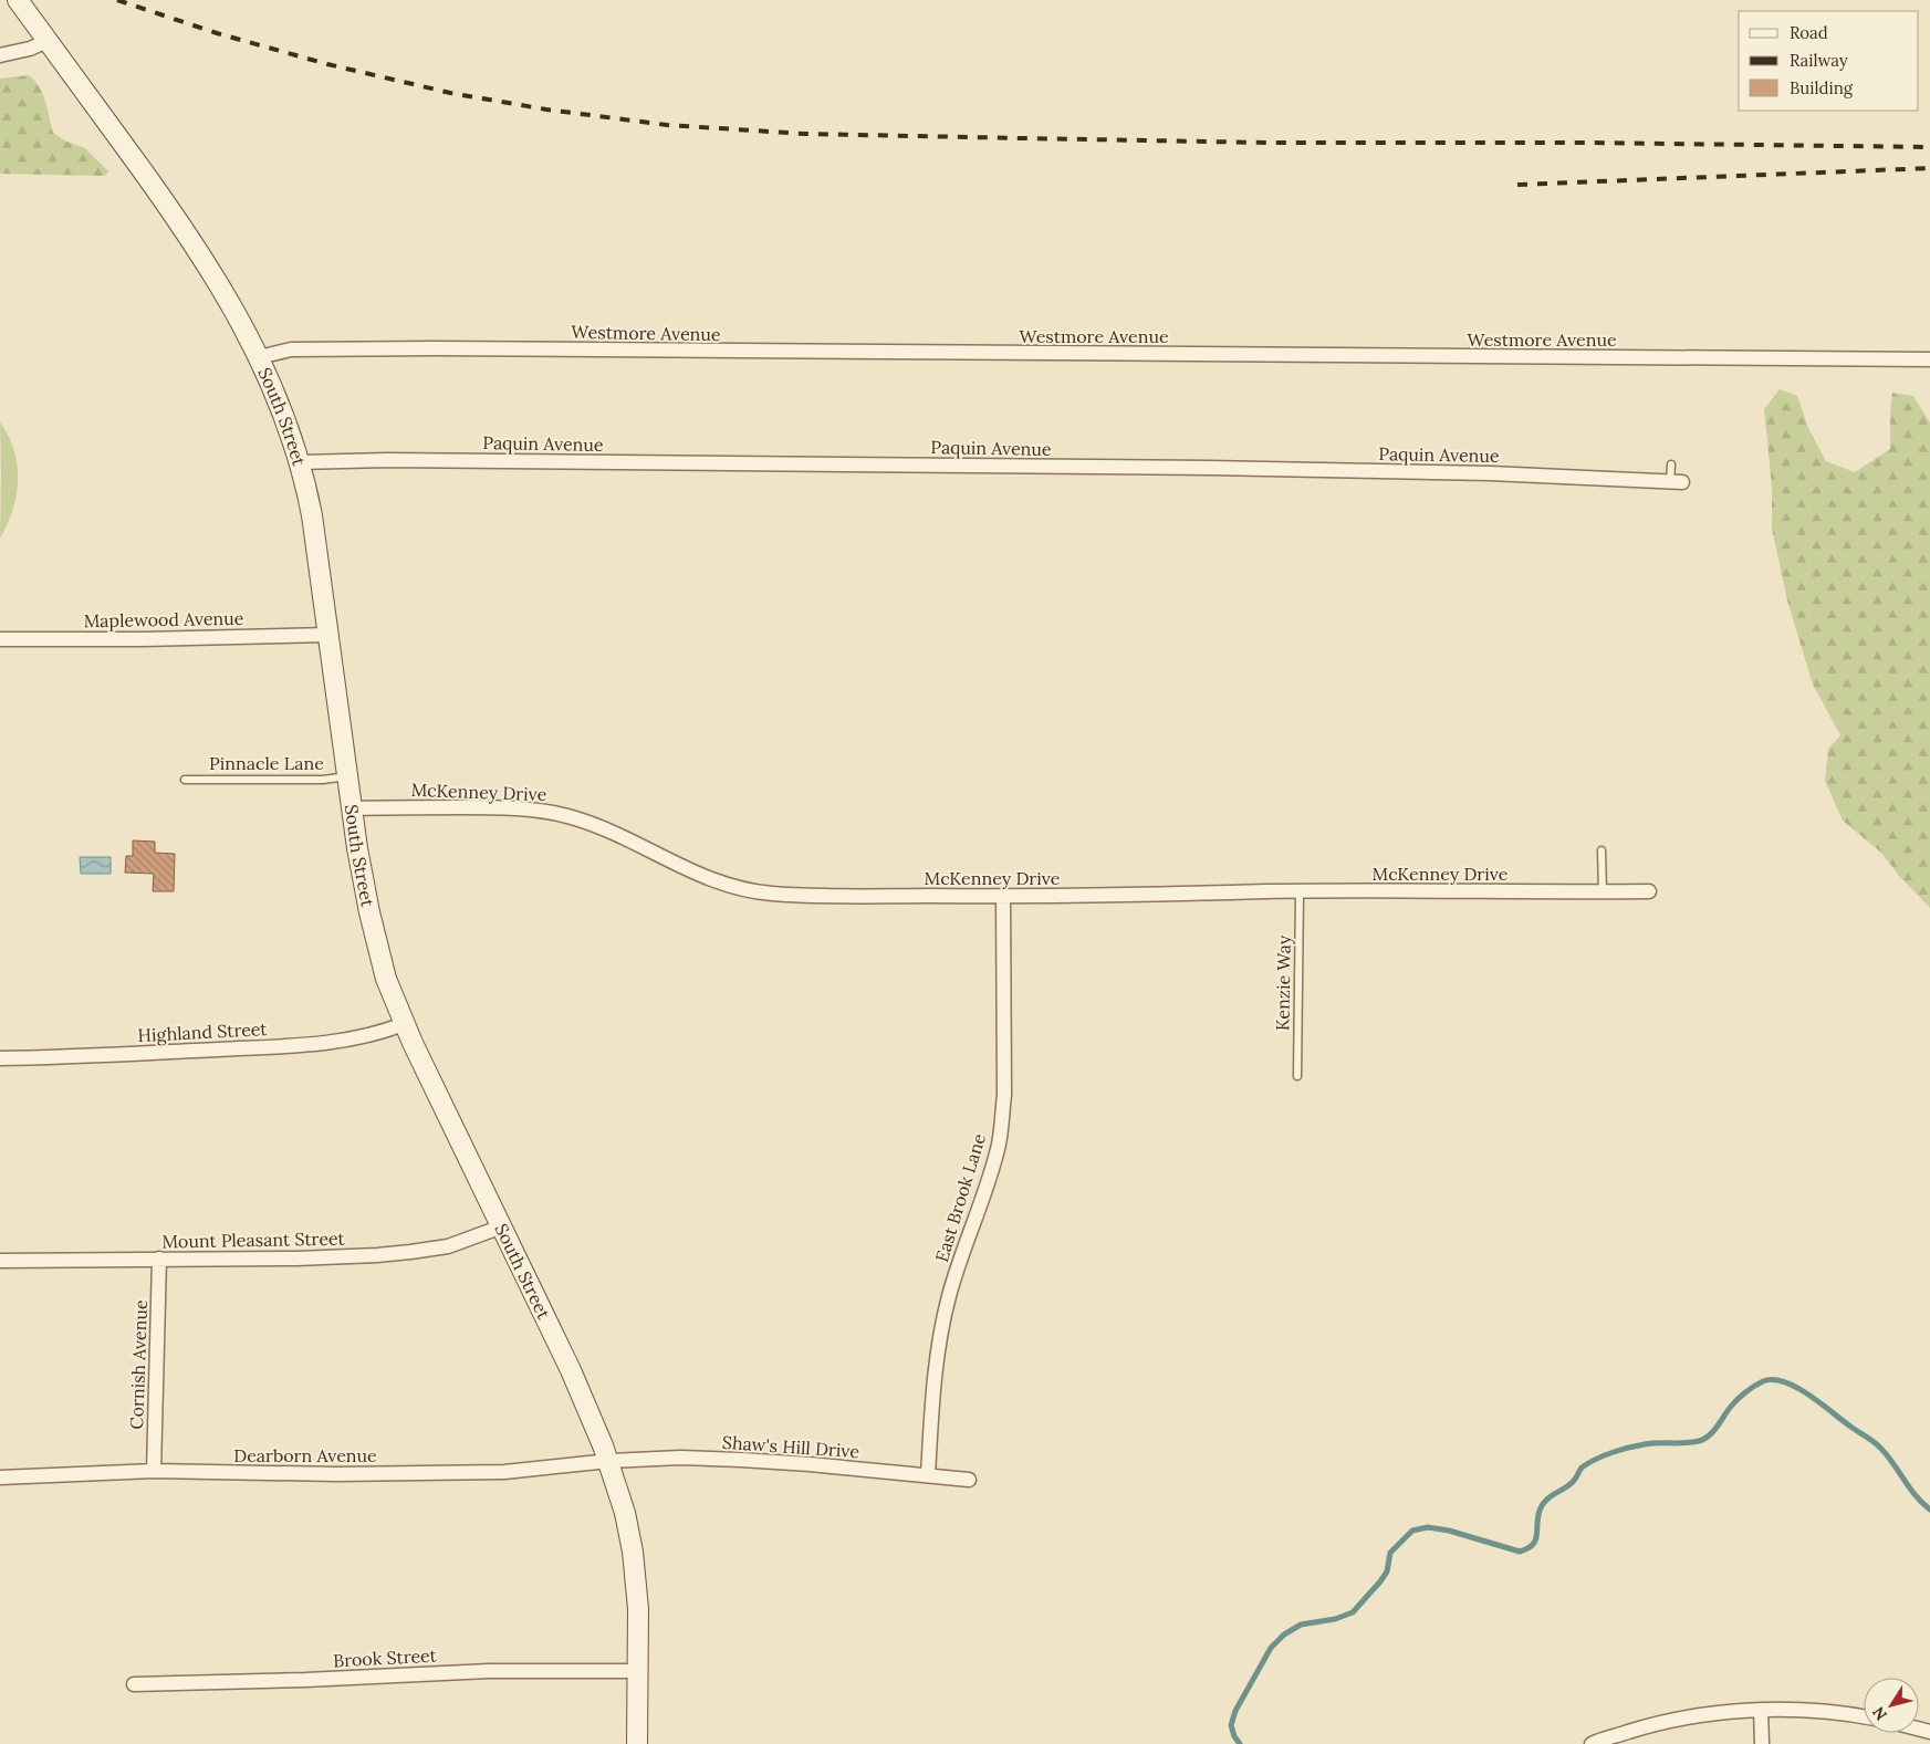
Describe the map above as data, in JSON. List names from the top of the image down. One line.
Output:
{"streets":{"street":["Westmore Avenue","South Street","Paquin Avenue","Maplewood Avenue","McKenney Drive","Highland Street","East Brook Lane","Mount Pleasant Street","Cornish Avenue","Shaw's Hill Drive","Dearborn Avenue","Brook Street"],"lane":["Pinnacle Lane","Kenzie Way"]},"crossings":[["Westmore Avenue","South Street"],["South Street","Paquin Avenue"],["South Street","Maplewood Avenue"],["South Street","Pinnacle Lane"],["South Street","McKenney Drive"],["South Street","Highland Street"],["South Street","Mount Pleasant Street"],["South Street","Shaw's Hill Drive"],["South Street","Dearborn Avenue"],["South Street","Brook Street"],["McKenney Drive","Kenzie Way"],["McKenney Drive","East Brook Lane"],["East Brook Lane","Shaw's Hill Drive"],["Mount Pleasant Street","Cornish Avenue"],["Cornish Avenue","Dearborn Avenue"],["Shaw's Hill Drive","Dearborn Avenue"]],"legend":["Road","Railway","Building"],"north":"bottom left"}
